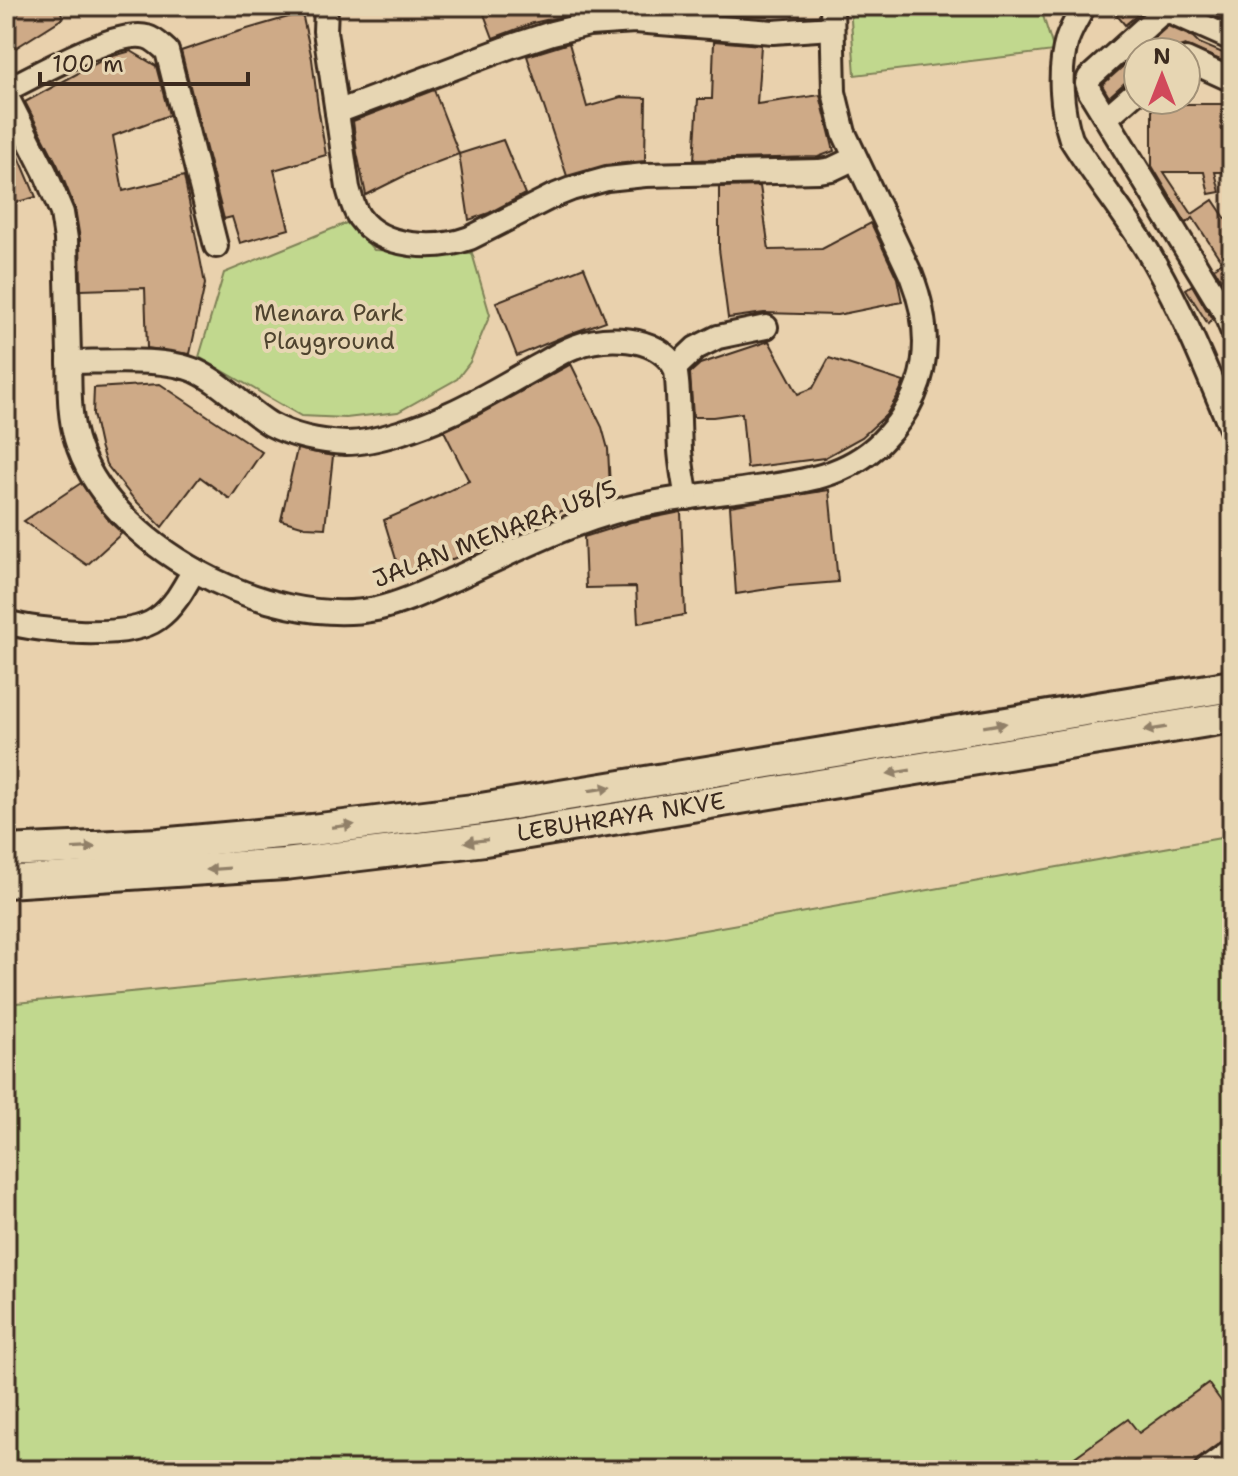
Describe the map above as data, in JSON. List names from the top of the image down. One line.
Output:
{"streets":{"highway":["LEBUHRAYA NKVE"],"street":["JALAN MENARA U8/5"]},"parks":["Menara Park Playground"],"scale_bar":"100 m","north":"top"}
